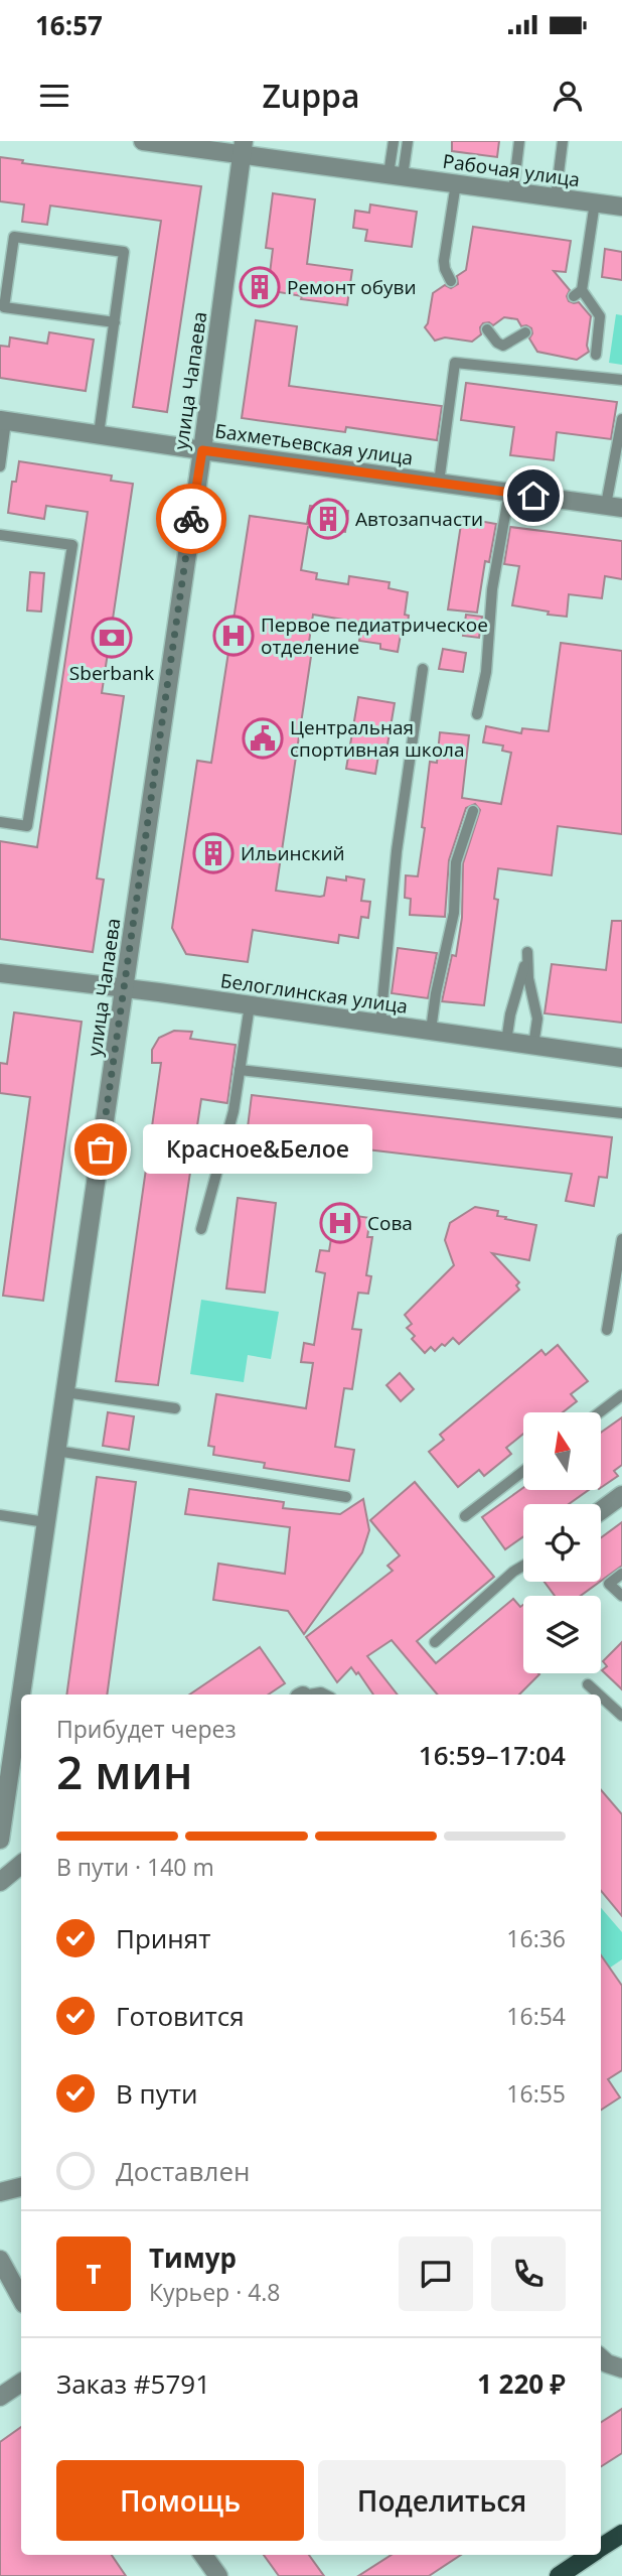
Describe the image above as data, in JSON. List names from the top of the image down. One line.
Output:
{"streets":{"street":["Рабочая улица","улица Чапаева","Бахметьевская улица","Белоглинская улица"]},"crossings":[["Рабочая улица","улица Чапаева"],["улица Чапаева","Бахметьевская улица"],["улица Чапаева","Белоглинская улица"]],"places":{"building":["Ремонт обуви","Автозапчасти","Ильинский"],"hospital":["Первое педиатрическое отделение","Сова"],"bank":["Sberbank"],"public building":["Центральная спортивная школа"],"other":["Красное&Белое"]},"north":"top","page":{"status":"16:57","header":"Zuppa","bubble":"Красное&Белое","heading":["2 мин","Прибудет через","16:59–17:04"],"panel":["Тимур","Курьер · 4.8","Заказ #5791","1 220 ₽"],"bar":"В пути · 140 m","list":[["Принят","16:36"],["Готовится","16:54"],["В пути","16:55"],"Доставлен"],"round":"Т","buttons":["Помощь","Поделиться"]}}
